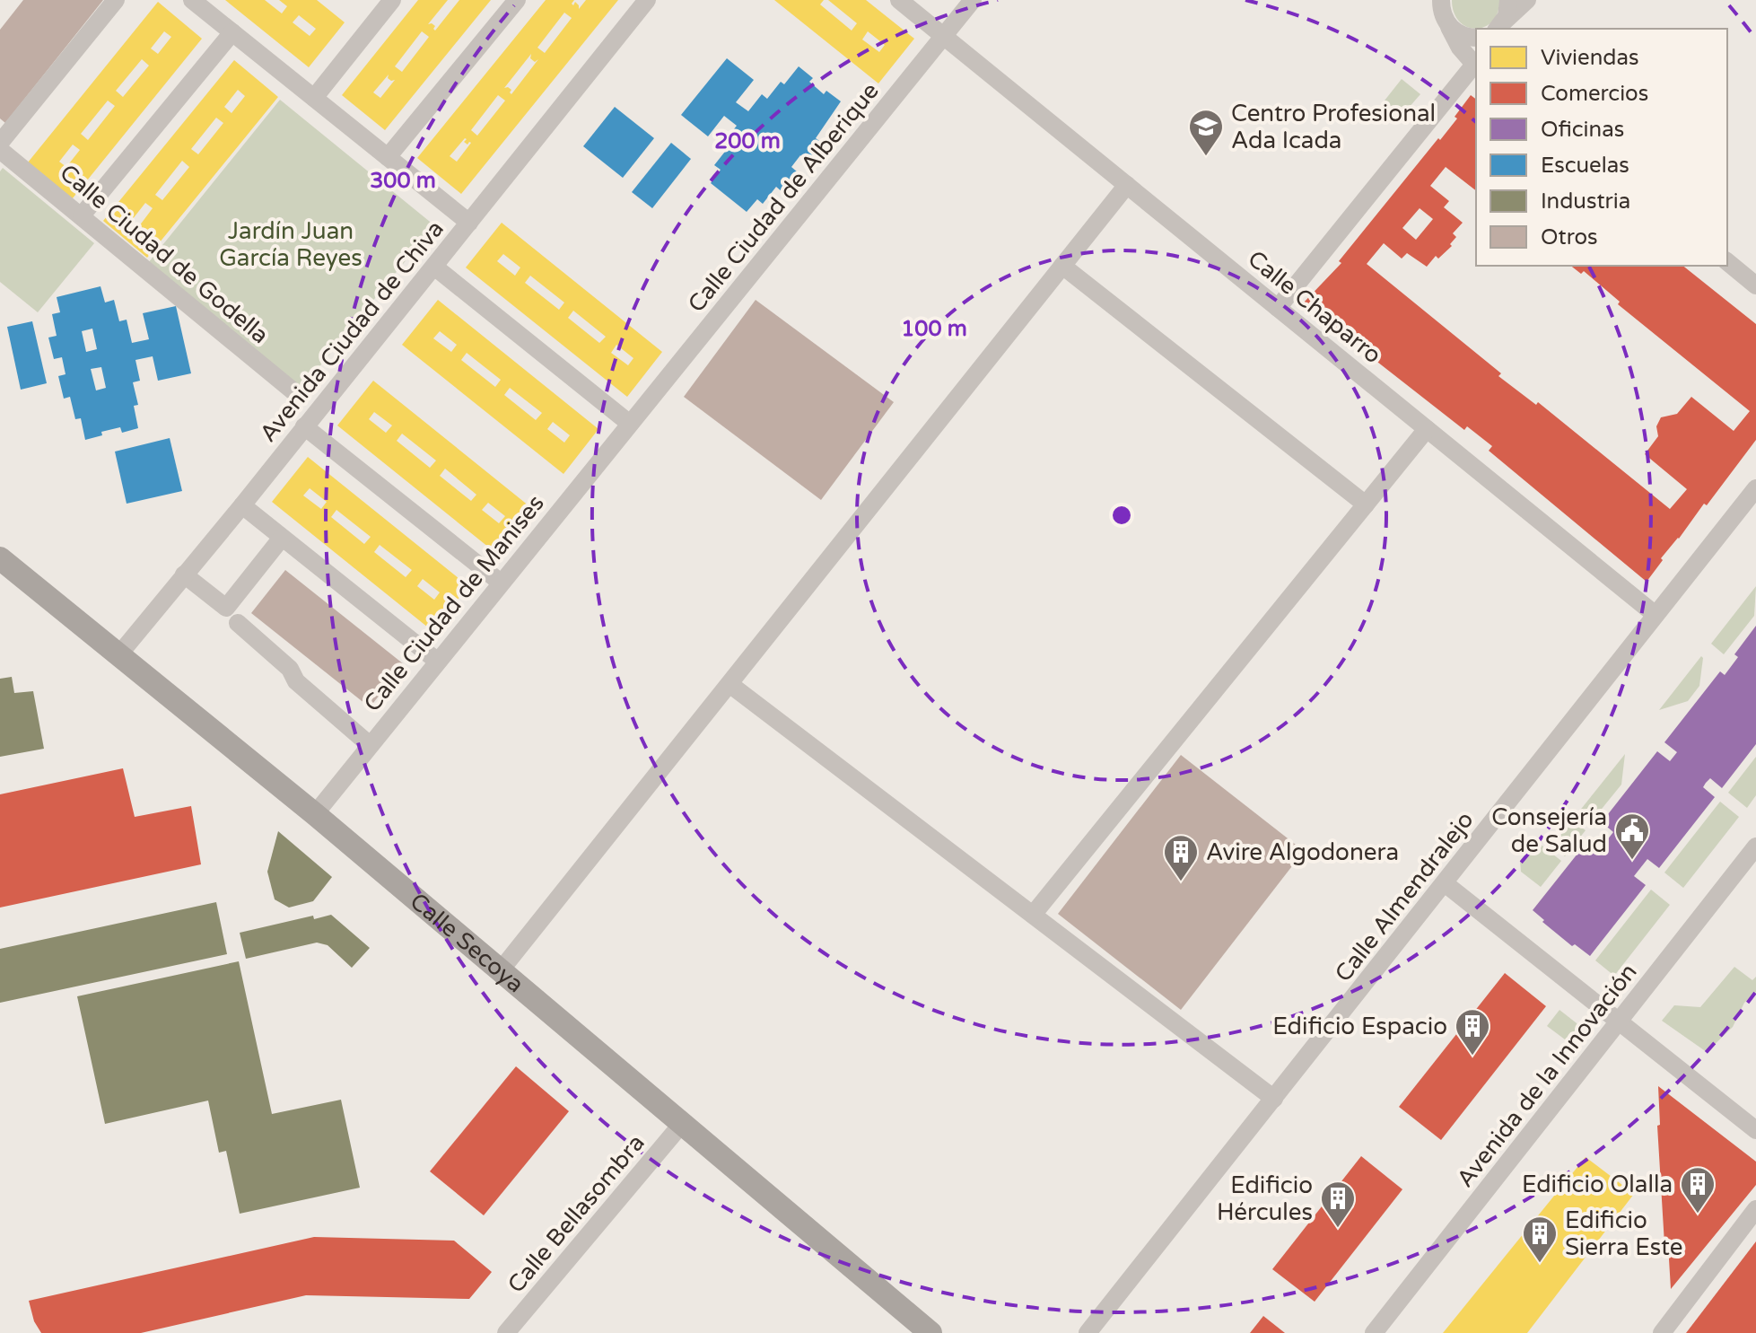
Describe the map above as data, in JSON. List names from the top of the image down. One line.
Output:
{"streets":{"main road":["Calle Secoya"],"street":["Calle Ciudad de Alberique","Calle Ciudad de Godella","Calle Chaparro","Avenida Ciudad de Chiva","Calle Ciudad de Manises","Calle Almendralejo","Avenida de la Innovación","Calle Bellasombra"]},"crossings":[["Calle Ciudad de Alberique","Calle Chaparro"],["Calle Ciudad de Alberique","Calle Ciudad de Manises"],["Calle Chaparro","Calle Almendralejo"],["Avenida Ciudad de Chiva","Calle Secoya"],["Calle Ciudad de Manises","Calle Secoya"],["Calle Secoya","Calle Bellasombra"]],"parks":["Jardín Juan García Reyes"],"places":{"school or university":["Centro Profesional Ada Icada"],"public building":["Consejería de Salud"],"building":["Avire Algodonera","Edificio Espacio","Edificio Olalla","Edificio Hércules","Edificio Sierra Este"]},"legend":["Viviendas","Comercios","Oficinas","Escuelas","Industria","Otros"],"rings":["200 m","300 m","100 m"]}
